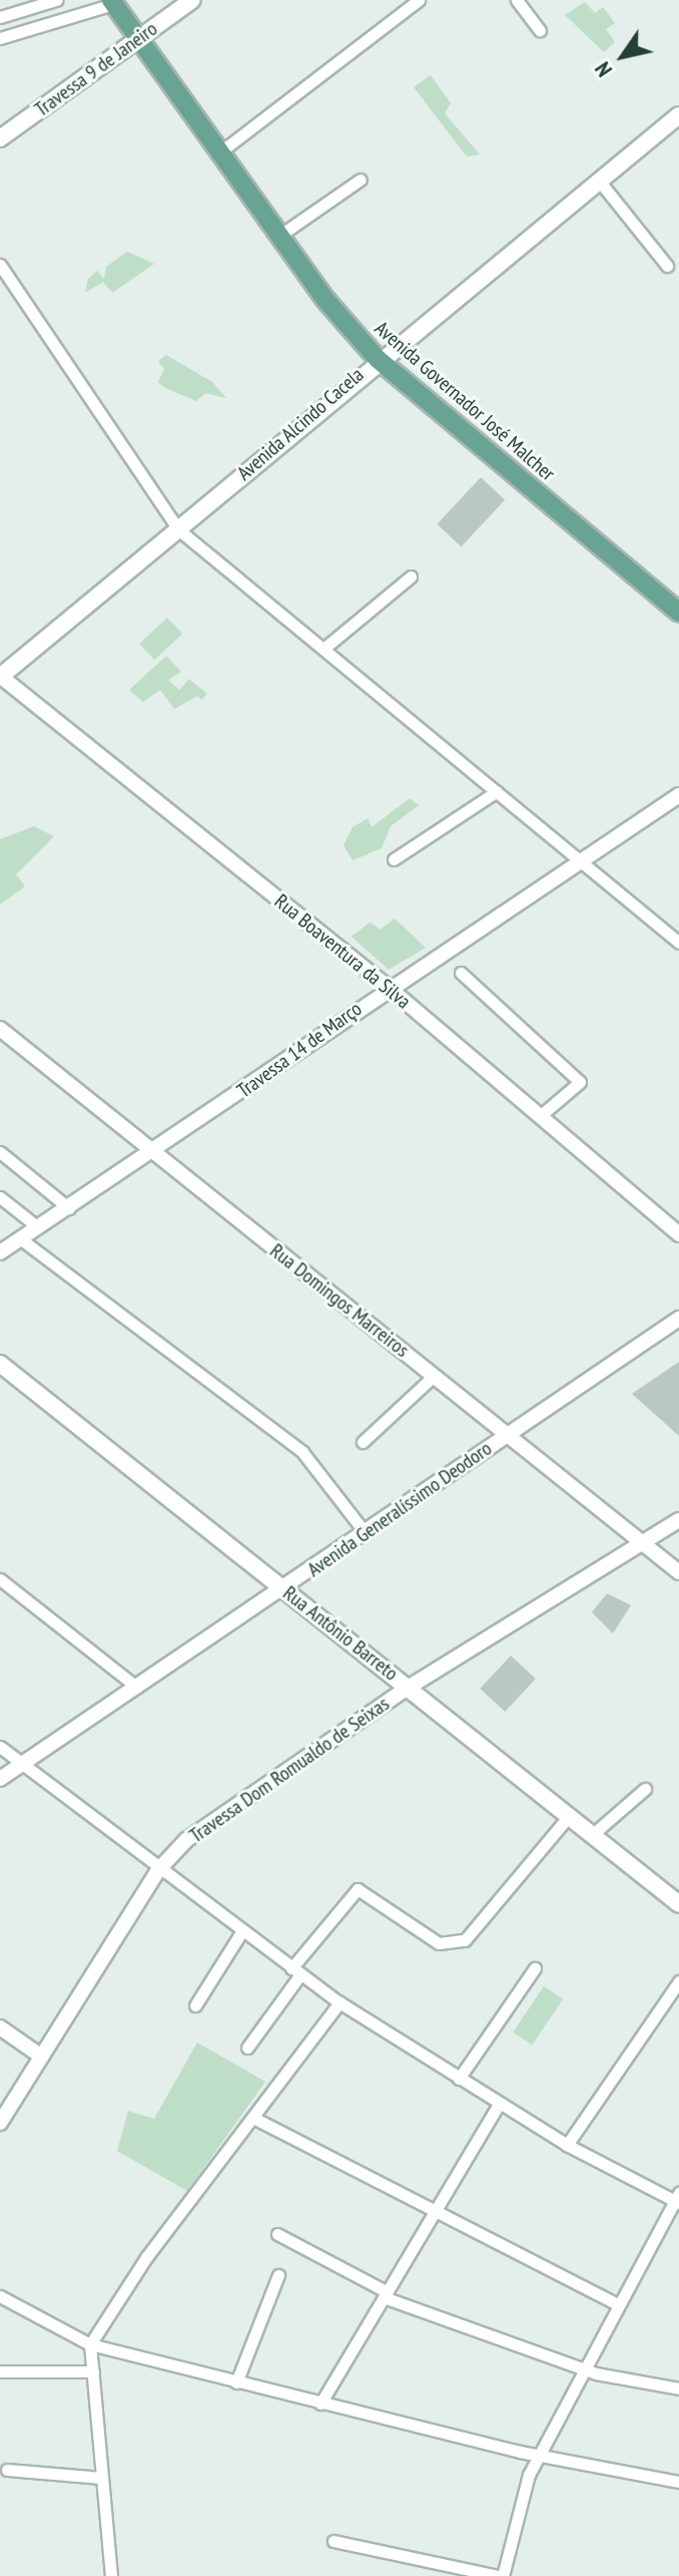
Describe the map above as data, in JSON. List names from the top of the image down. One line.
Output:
{"streets":{"main road":["Travessa 9 de Janeiro","Avenida Governador José Malcher","Avenida Alcindo Cacela","Rua Antônio Barreto"],"street":["Rua Boaventura da Silva","Travessa 14 de Março","Rua Domingos Marreiros","Avenida Generalíssimo Deodoro","Travessa Dom Romualdo de Seixas"]},"crossings":[["Travessa 9 de Janeiro","Avenida Governador José Malcher"],["Avenida Governador José Malcher","Avenida Alcindo Cacela"],["Avenida Alcindo Cacela","Rua Boaventura da Silva"],["Rua Boaventura da Silva","Travessa 14 de Março"],["Travessa 14 de Março","Rua Domingos Marreiros"],["Rua Domingos Marreiros","Avenida Generalíssimo Deodoro"],["Rua Domingos Marreiros","Travessa Dom Romualdo de Seixas"],["Avenida Generalíssimo Deodoro","Rua Antônio Barreto"],["Rua Antônio Barreto","Travessa Dom Romualdo de Seixas"]],"north":"bottom left"}
